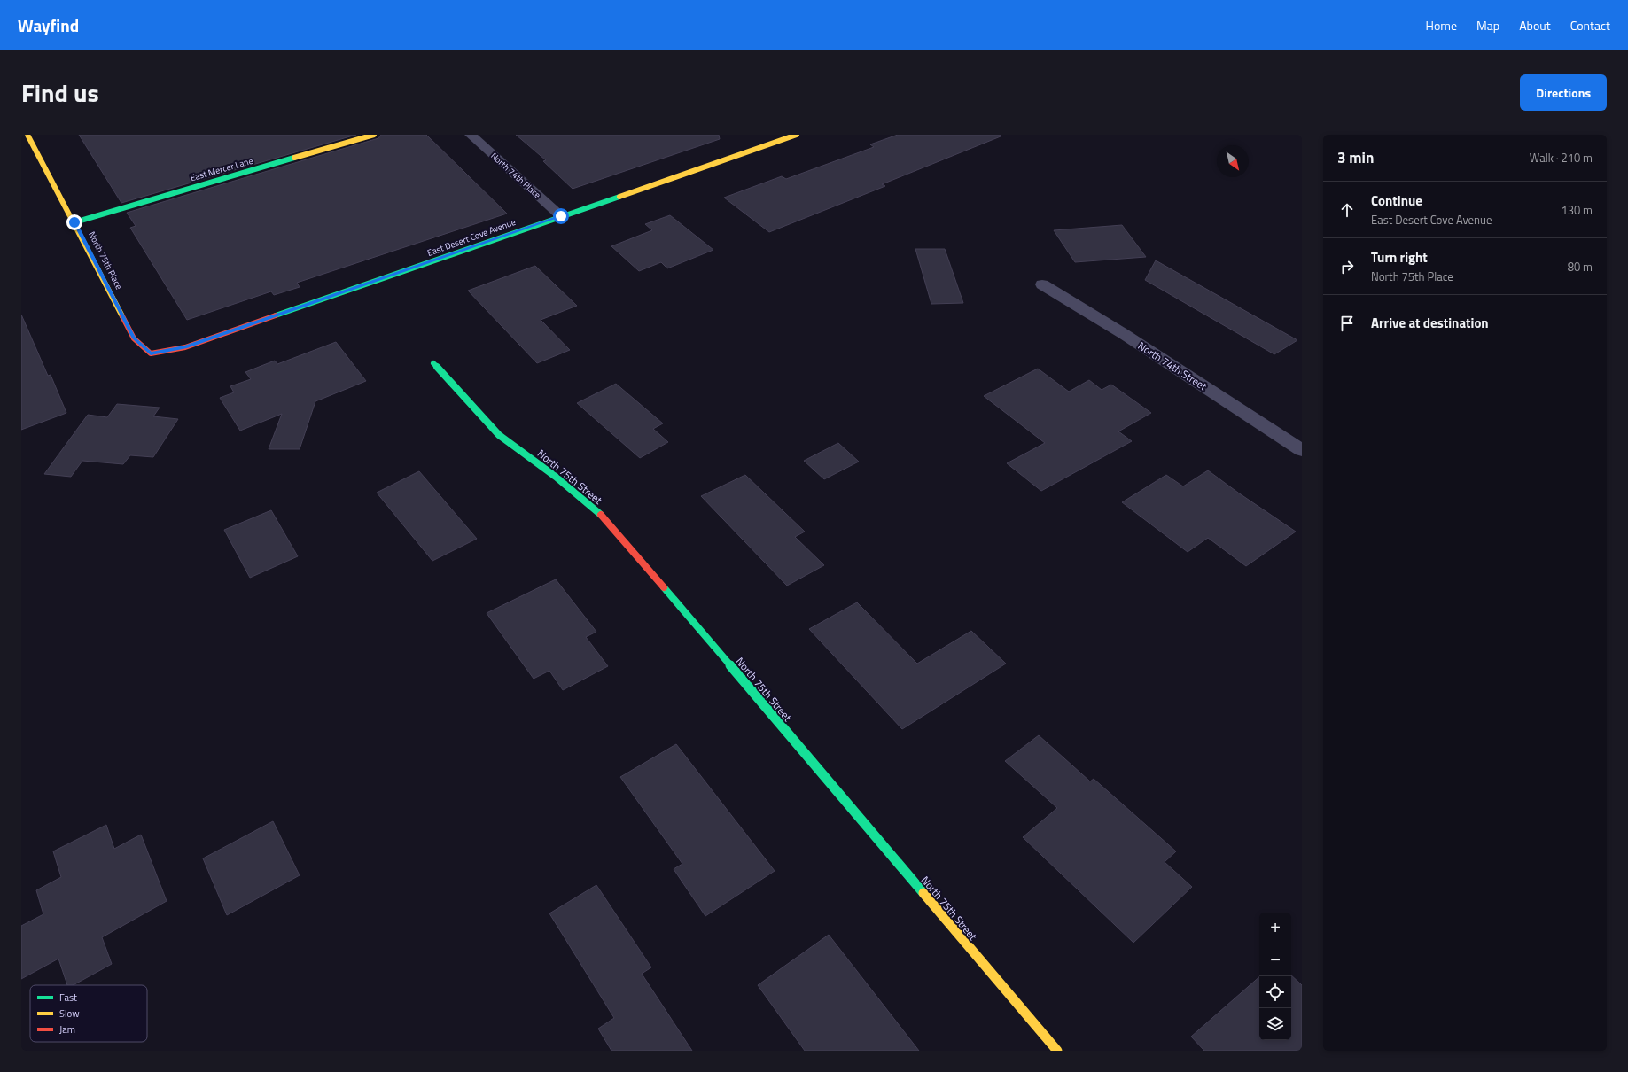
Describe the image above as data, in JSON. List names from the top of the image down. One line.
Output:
{"streets":{"street":["East Mercer Lane","North 74th Place","East Desert Cove Avenue","North 75th Place","North 74th Street","North 75th Street"]},"crossings":[["East Mercer Lane","North 75th Place"],["North 74th Place","East Desert Cove Avenue"],["East Desert Cove Avenue","North 75th Place"]],"legend":["Fast","Slow","Jam"],"north":"bottom right","page":{"header":"Wayfind","nav":["Home","Map","About","Contact"],"title":"Find us","buttons":"Directions","heading":["3 min","Walk · 210 m"],"list":[["Continue","East Desert Cove Avenue","130 m"],["Turn right","North 75th Place","80 m"],"Arrive at destination"],"map_buttons":["+","−"]}}
